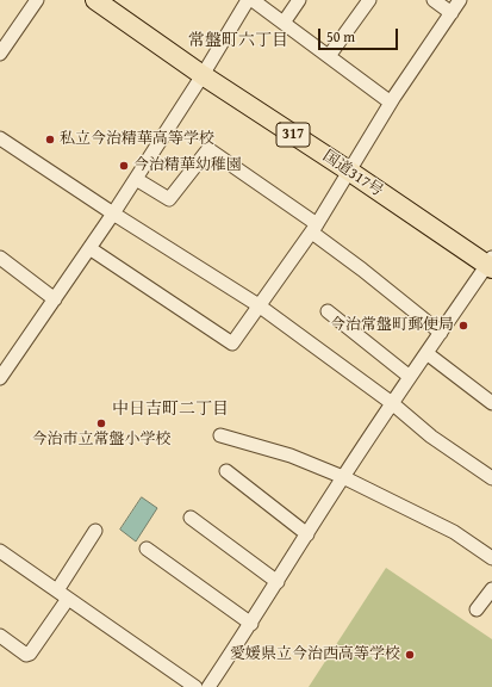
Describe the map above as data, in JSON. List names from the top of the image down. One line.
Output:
{"streets":{"highway":["317","国道317号"]},"districts":["常盤町六丁目","中日吉町二丁目"],"places":["私立今治精華高等学校","今治精華幼稚園","今治常盤町郵便局","今治市立常盤小学校","愛媛県立今治西高等学校"],"scale_bar":"50 m"}
